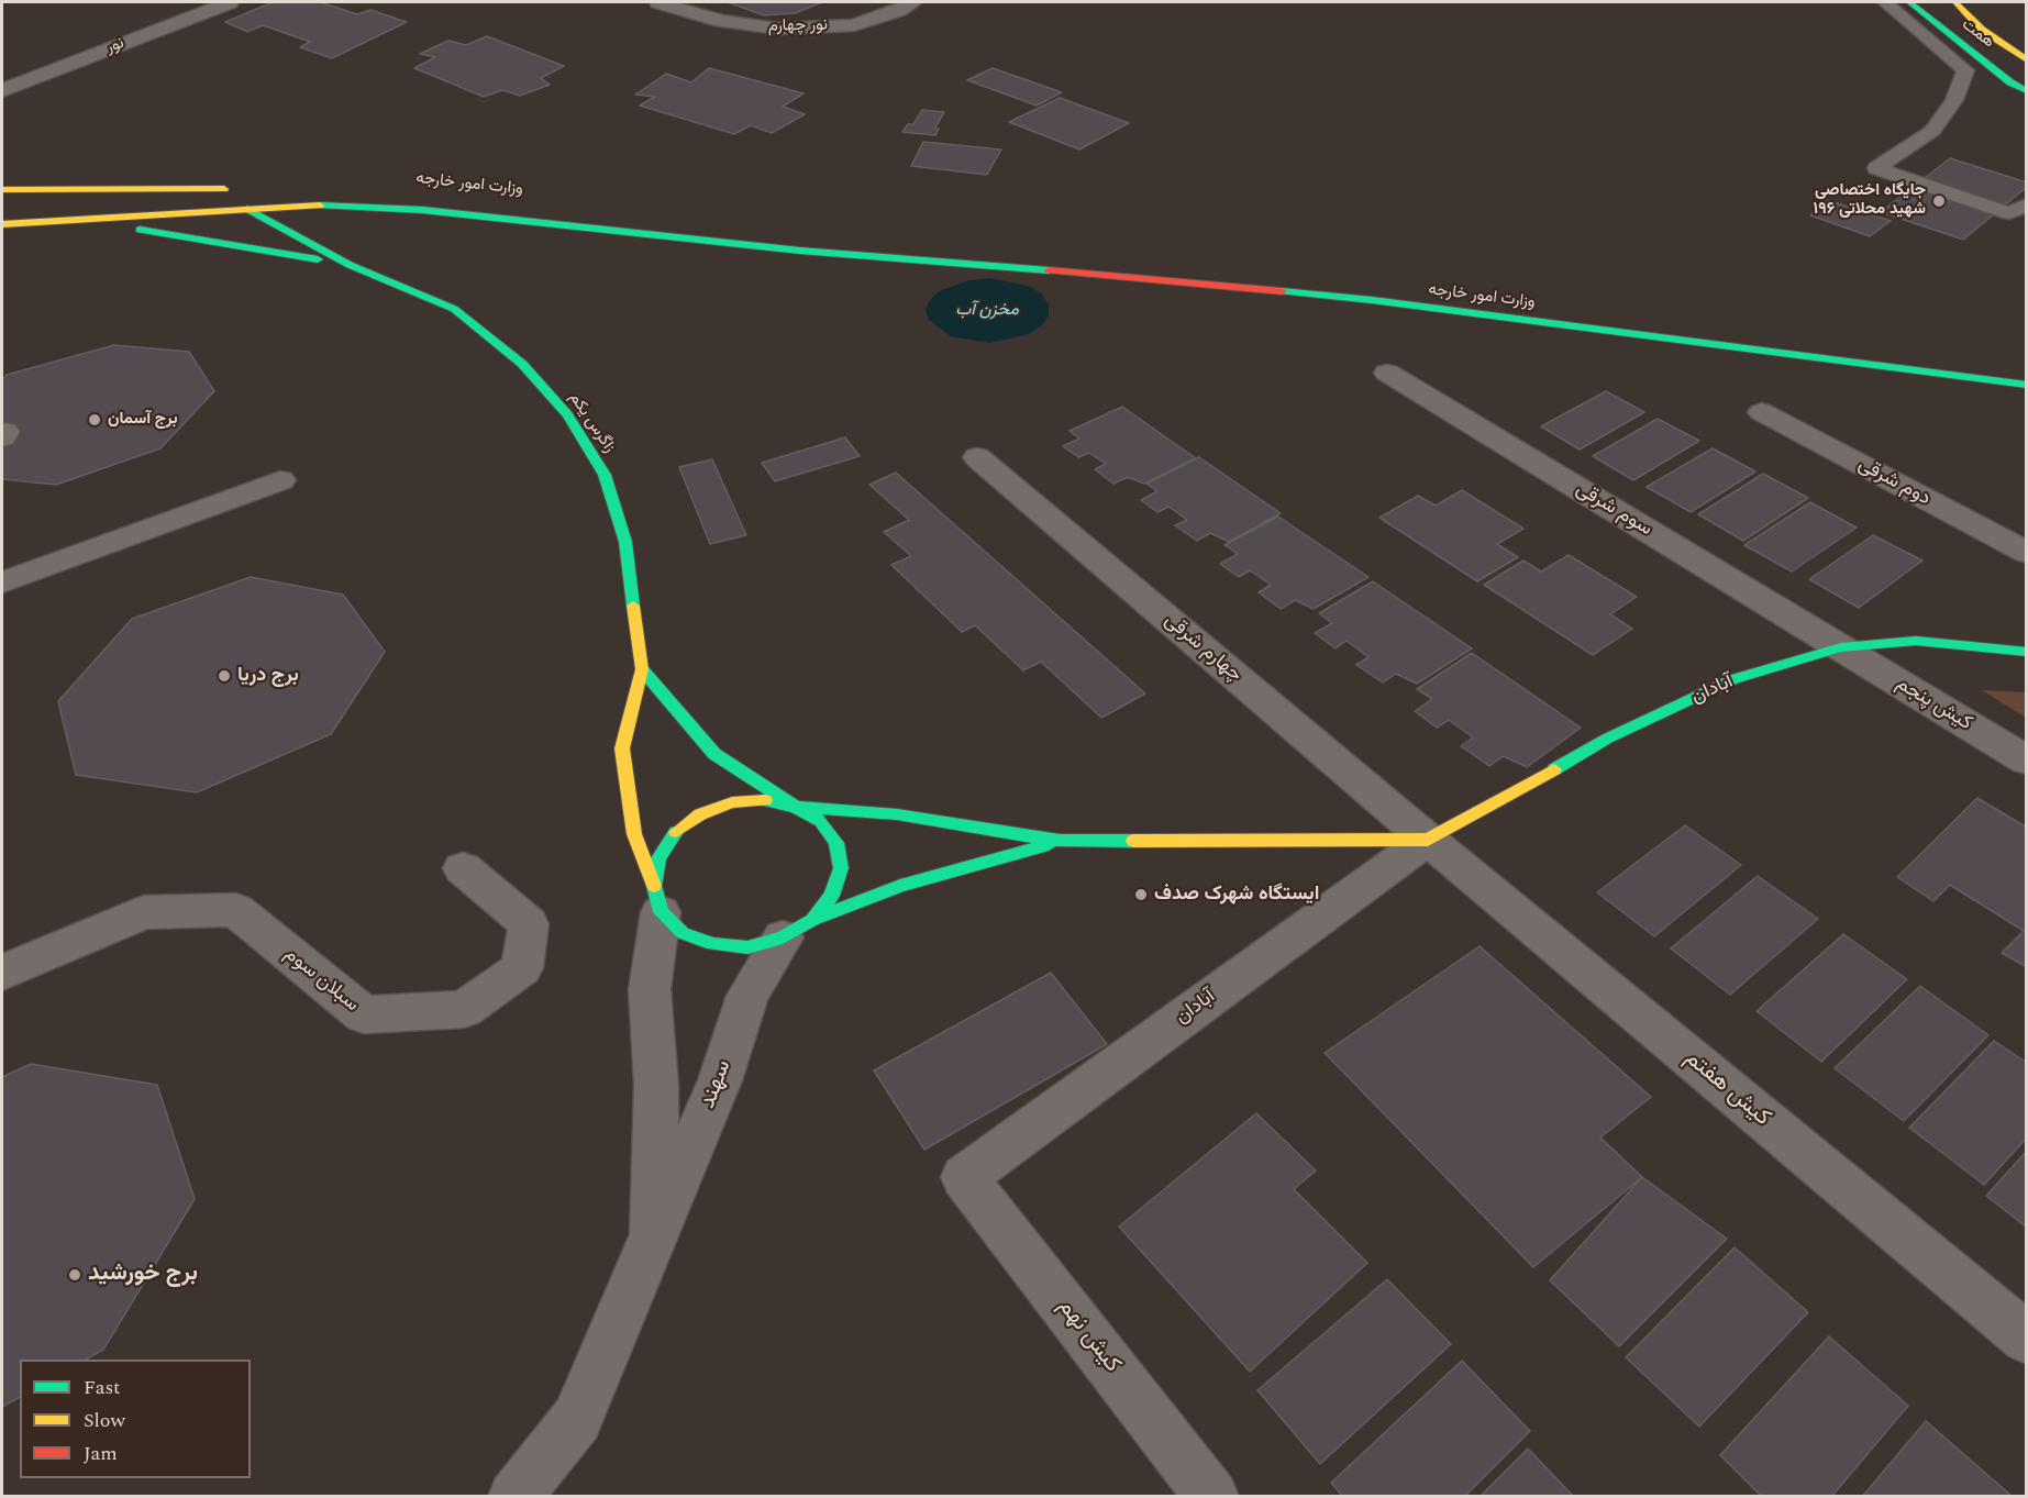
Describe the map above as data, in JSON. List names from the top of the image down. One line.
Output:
{"streets":{"main road":["همت","وزارت امور خارجه","زاگرس یکم","آبادان"],"street":["نور چهارم","نور","دوم شرقی","سوم شرقی","چهارم شرقی","کیش پنجم","سبلان سوم","سهند","کیش هفتم","کیش نهم"]},"crossings":[["زاگرس یکم","آبادان"],["زاگرس یکم","سهند"],["سوم شرقی","آبادان"],["سوم شرقی","کیش پنجم"],["چهارم شرقی","آبادان"],["چهارم شرقی","کیش هفتم"],["آبادان","کیش پنجم"],["آبادان","سهند"],["آبادان","کیش هفتم"],["آبادان","کیش نهم"]],"water":["مخزن آب"],"places":["جایگاه اختصاصی ۱۹۶ شهید محلاتی","برج آسمان","برج دریا","ایستگاه شهرک صدف","برج خورشید"],"legend":["Fast","Slow","Jam"]}
